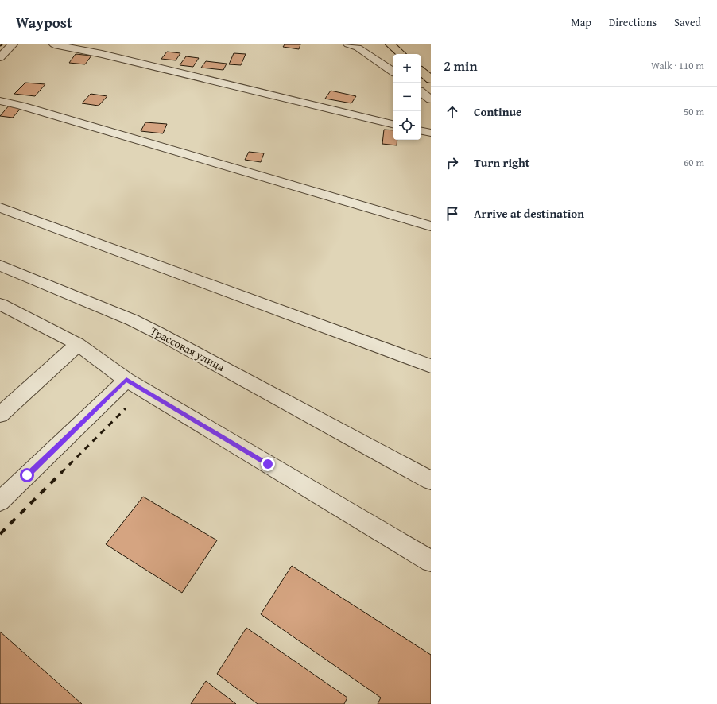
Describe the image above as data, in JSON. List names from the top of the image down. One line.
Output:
{"streets":{"street":["Трассовая улица"]},"page":{"header":"Waypost","nav":["Map","Directions","Saved"],"heading":["2 min","Walk · 110 m"],"map_buttons":["+","−"],"list":[["Continue","50 m"],["Turn right","60 m"],"Arrive at destination"]}}
